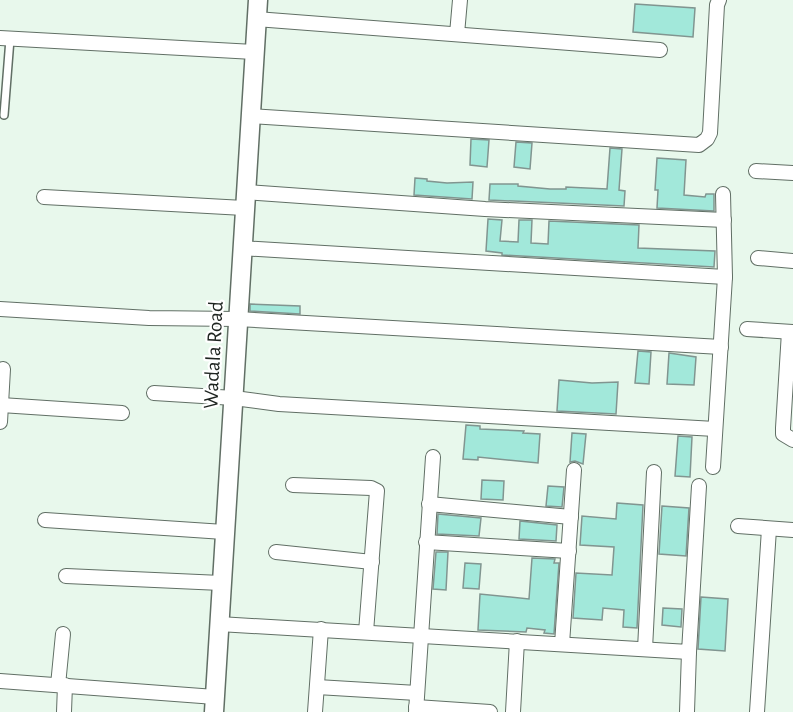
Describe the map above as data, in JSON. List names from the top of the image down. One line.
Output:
{"streets":{"street":["Wadala Road"]}}
